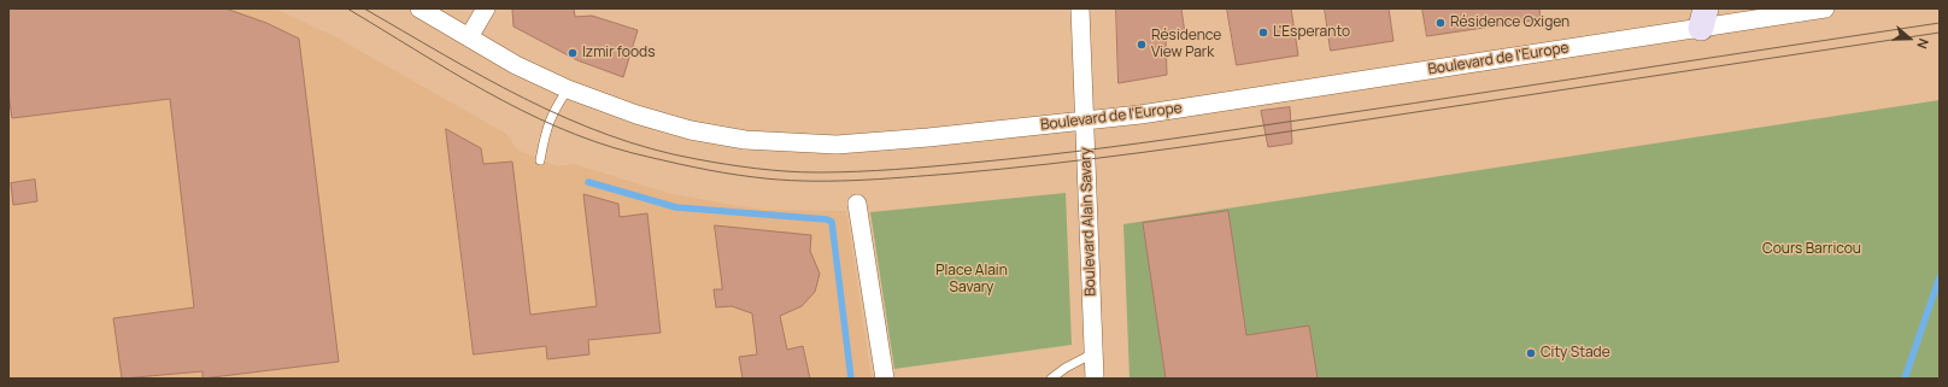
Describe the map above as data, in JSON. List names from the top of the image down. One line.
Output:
{"streets":{"street":["Boulevard de l'Europe","Boulevard Alain Savary"]},"crossings":[["Boulevard de l'Europe","Boulevard Alain Savary"]],"parks":["Cours Barricou","Place Alain Savary"],"places":["Résidence Oxigen","L'Esperanto","Résidence View Park","Izmir foods","City Stade"],"north":"right"}
